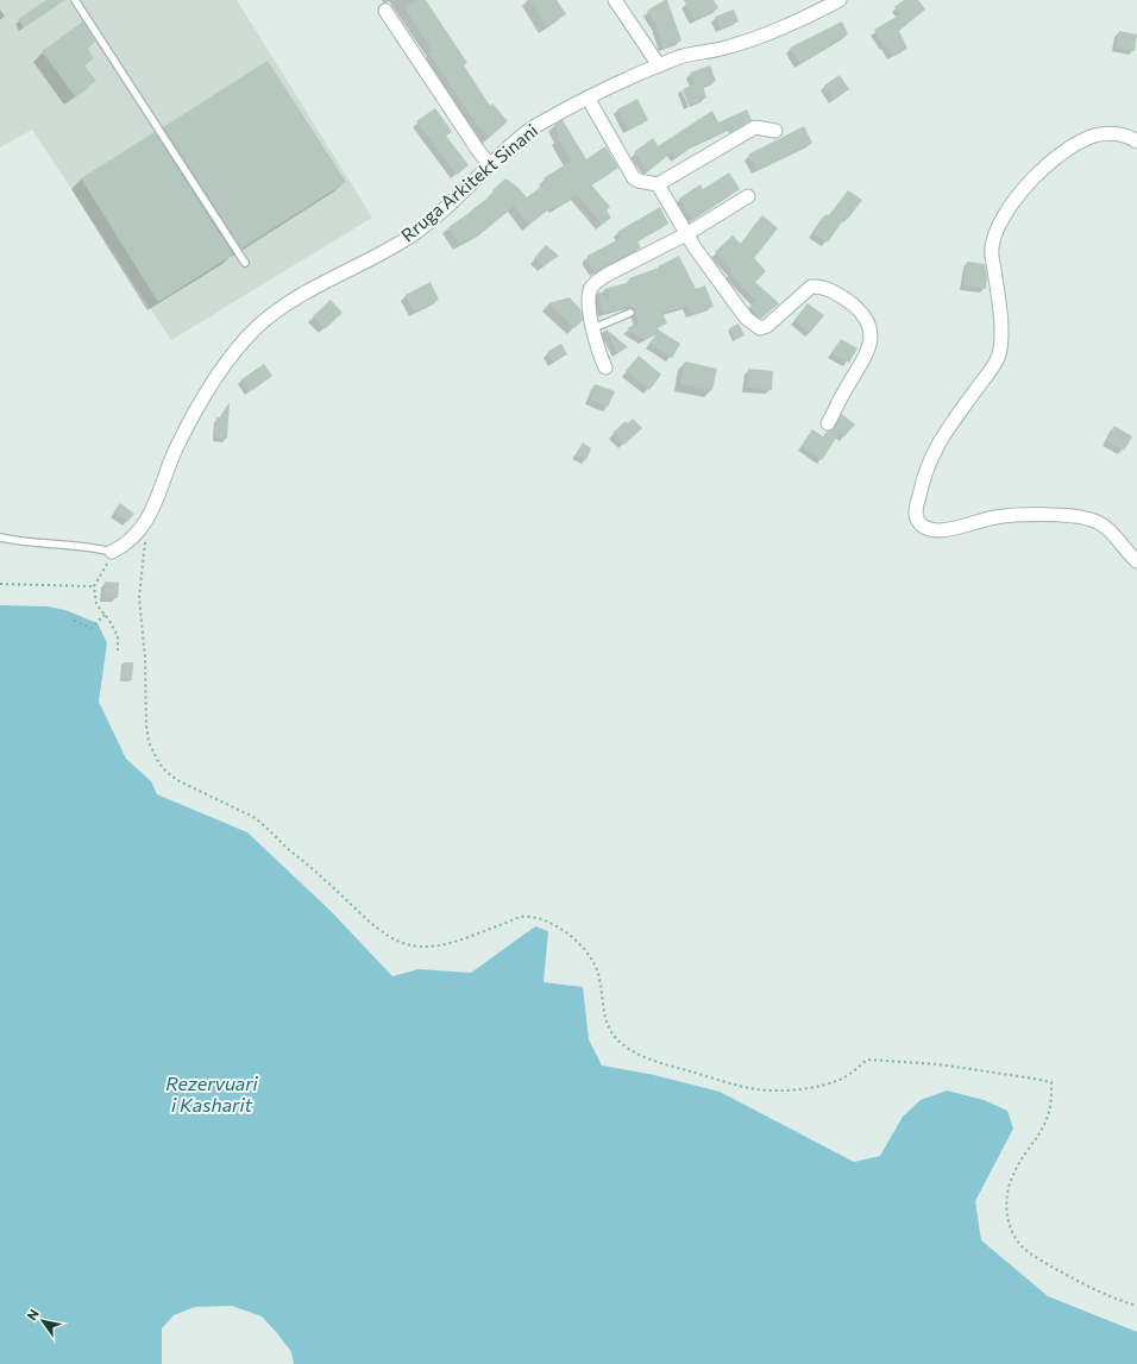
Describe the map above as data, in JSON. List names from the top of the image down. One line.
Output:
{"streets":{"street":["Rruga Arkitekt Sinani"]},"water":["Rezervuari i Kasharit"],"north":"top left"}
